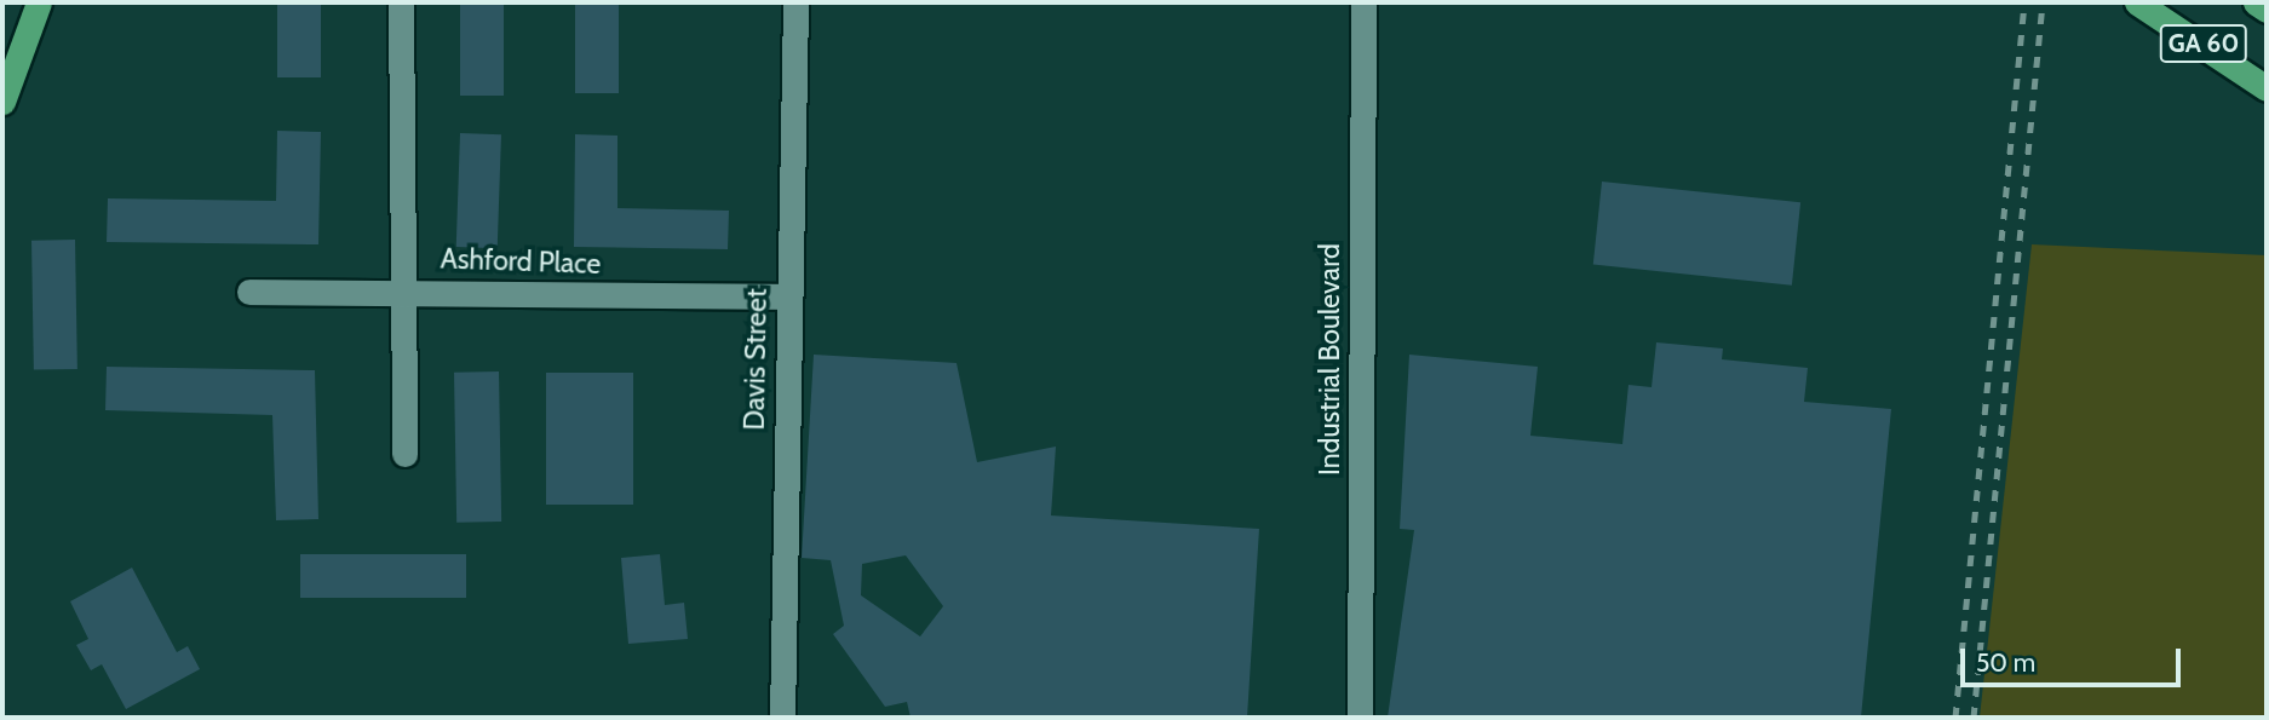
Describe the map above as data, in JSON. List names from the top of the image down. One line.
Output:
{"streets":{"main road":["GA 60"],"street":["Ashford Place","Davis Street","Industrial Boulevard"]},"crossings":[["Ashford Place","Davis Street"]],"scale_bar":"50 m"}
